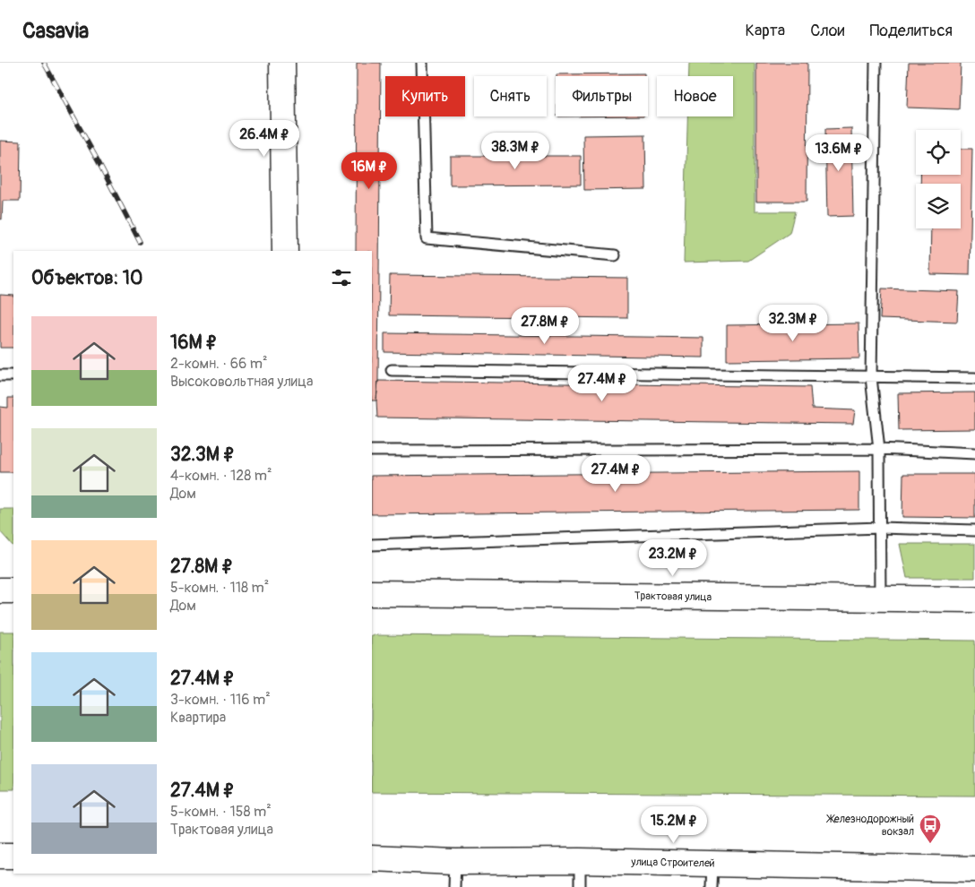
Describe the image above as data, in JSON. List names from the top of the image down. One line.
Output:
{"streets":{"main road":["Трактовая улица","улица Строителей"]},"places":{"bus stop":["Железнодорожный вокзал"]},"page":{"header":"Casavia","nav":["Карта","Слои","Поделиться"],"chip":["Купить","Снять","Фильтры","Новое"],"price":["26.4M ₽","38.3M ₽","13.6M ₽","16M ₽","32.3M ₽","27.8M ₽","27.4M ₽","27.4M ₽","23.2M ₽","15.2M ₽"],"heading":"Объектов: 10","list":[{"name":"16M ₽","note":"2-комн. · 66 m² · Высоковольтная улица"},{"name":"32.3M ₽","note":"4-комн. · 128 m² · Дом"},{"name":"27.8M ₽","note":"5-комн. · 118 m² · Дом"},{"name":"27.4M ₽","note":"3-комн. · 116 m² · Квартира"},{"name":"27.4M ₽","note":"5-комн. · 158 m² · Трактовая улица"}]}}
